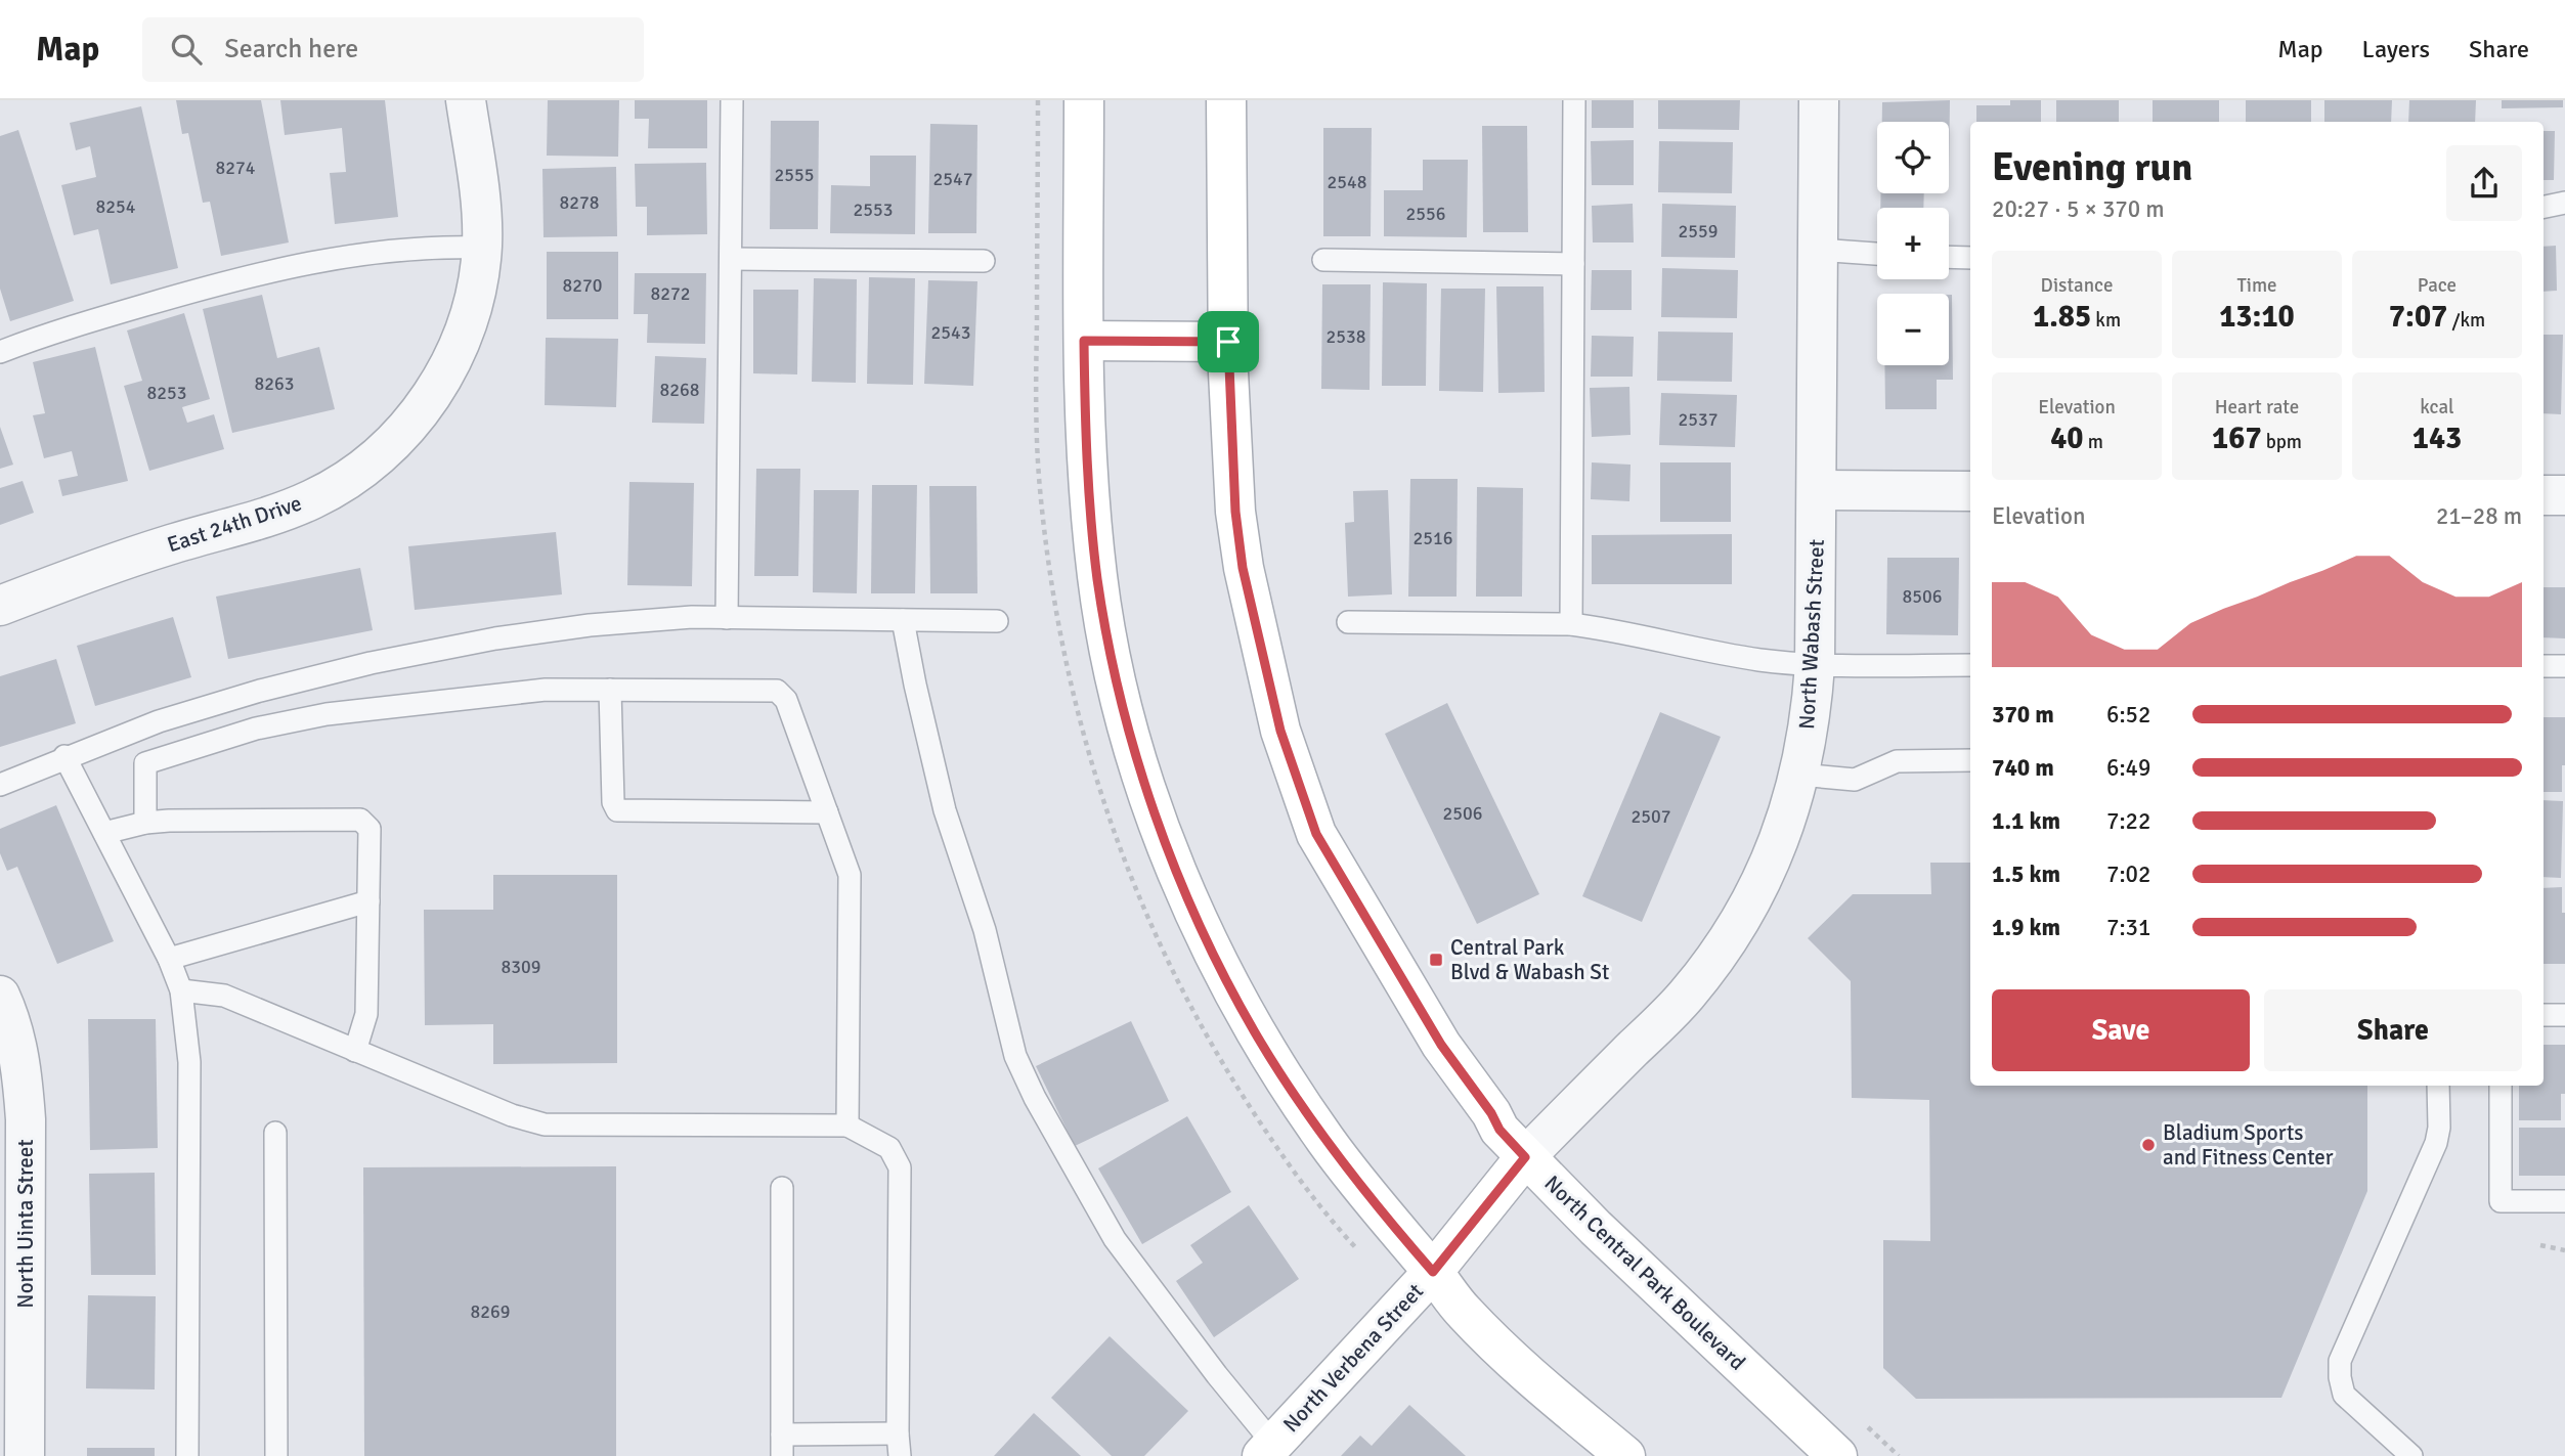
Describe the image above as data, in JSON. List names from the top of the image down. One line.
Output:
{"streets":{"main road":["North Central Park Boulevard","North Verbena Street"],"street":["East 24th Drive","North Wabash Street","North Uinta Street"]},"crossings":[["North Wabash Street","North Central Park Boulevard"],["North Wabash Street","North Verbena Street"],["North Central Park Boulevard","North Verbena Street"]],"places":{"transit":["Central Park Blvd & Wabash St"],"other":["Bladium Sports and Fitness Center"]},"house_numbers":["8274","2555","2547","2548","8278","8254","2553","2556","2559","8270","8272","2543","2538","8263","8268","8253","2537","2516","8506","2506","2507","8309","8269"],"page":{"header":"Map","search":"Search here","nav":["Map","Layers","Share"],"map_buttons":["+","−"],"heading":["Evening run","20:27 · 5 × 370 m"],"stats":[["Distance","1.85 km"],["Time","13:10"],["Pace","7:07 /km"],["Elevation","40 m"],["Heart rate","167 bpm"],["kcal","143"]],"chart":["Elevation","21–28 m"],"list":[{"name":"370 m","note":"6:52"},{"name":"740 m","note":"6:49"},{"name":"1.1 km","note":"7:22"},{"name":"1.5 km","note":"7:02"},{"name":"1.9 km","note":"7:31"}],"buttons":["Save","Share"]}}
